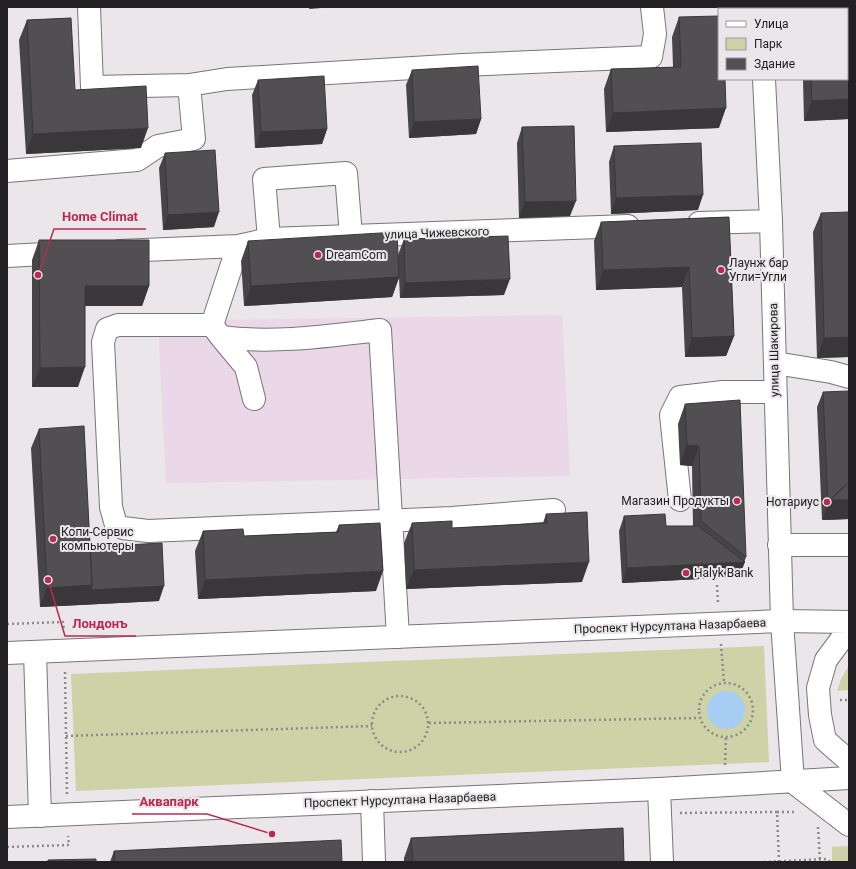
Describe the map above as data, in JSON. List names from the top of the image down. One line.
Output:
{"streets":{"main road":["улица Чижевского","улица Шакирова","Проспект Нурсултана Назарбаева"]},"crossings":[["улица Шакирова","Проспект Нурсултана Назарбаева"]],"places":["DreamCom","Лаунж бар Угли=Угли","Home Climat","Магазин Продукты","Нотариус","Копи-Сервис компьютеры","Halyk Bank","Лондонъ","Аквапарк"],"legend":["Улица","Парк","Здание"]}
